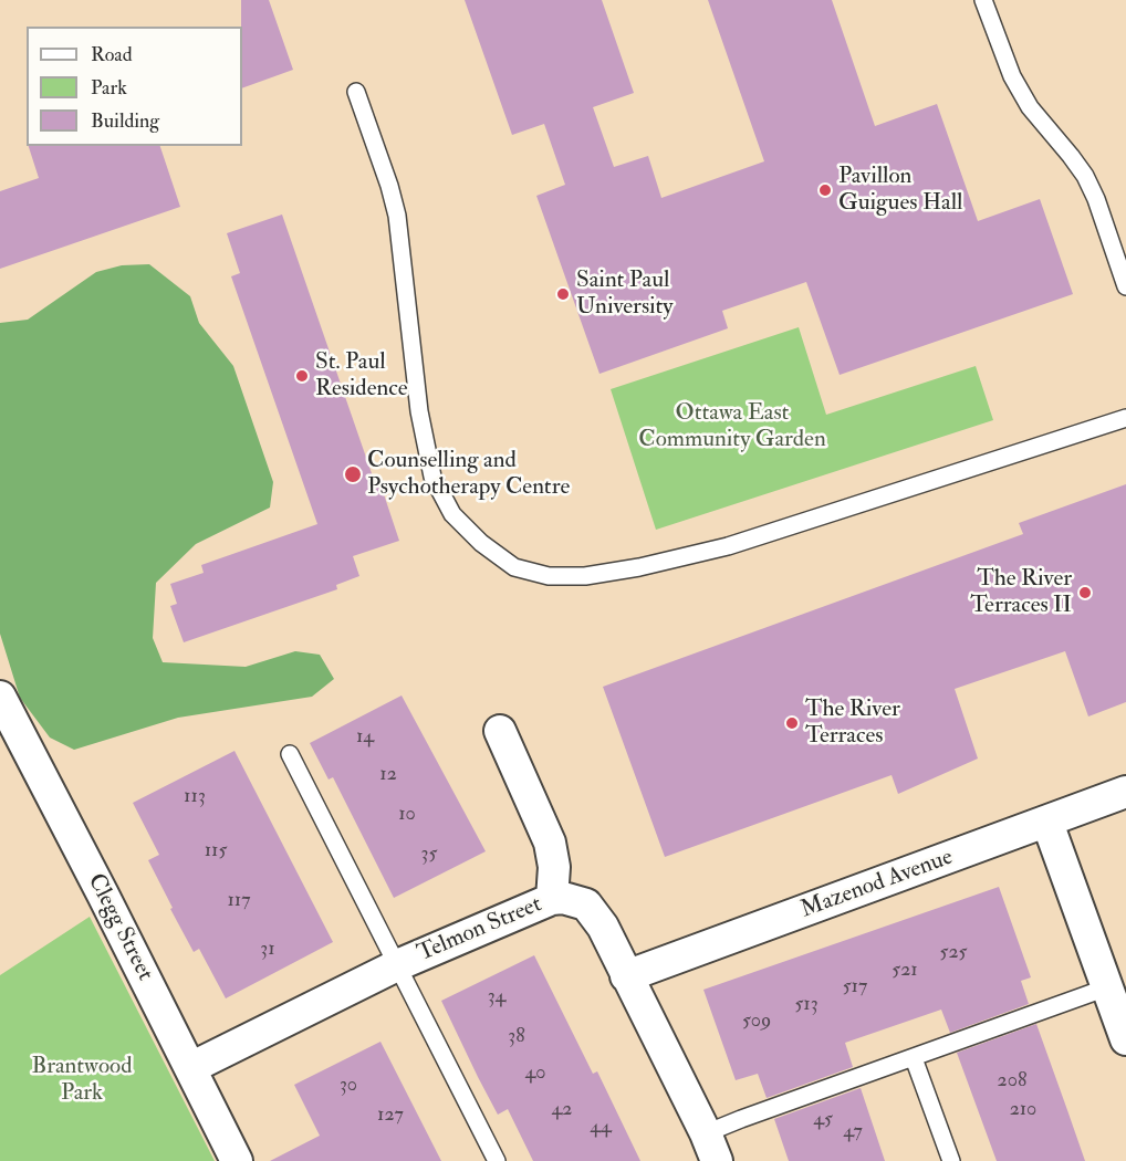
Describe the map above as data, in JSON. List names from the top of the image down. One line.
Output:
{"streets":{"street":["Mazenod Avenue","Clegg Street","Telmon Street"]},"crossings":[["Mazenod Avenue","Telmon Street"],["Clegg Street","Telmon Street"]],"parks":["Ottawa East Community Garden","Brantwood Park"],"places":["Pavillon Guigues Hall","Saint Paul University","St. Paul Residence","Counselling and Psychotherapy Centre","The River Terraces II","The River Terraces"],"house_numbers":["14","12","113","10","115","35","117","31","525","521","517","34","513","509","38","40","208","30","42","210","127","45","44","47"],"legend":["Road","Park","Building"]}
